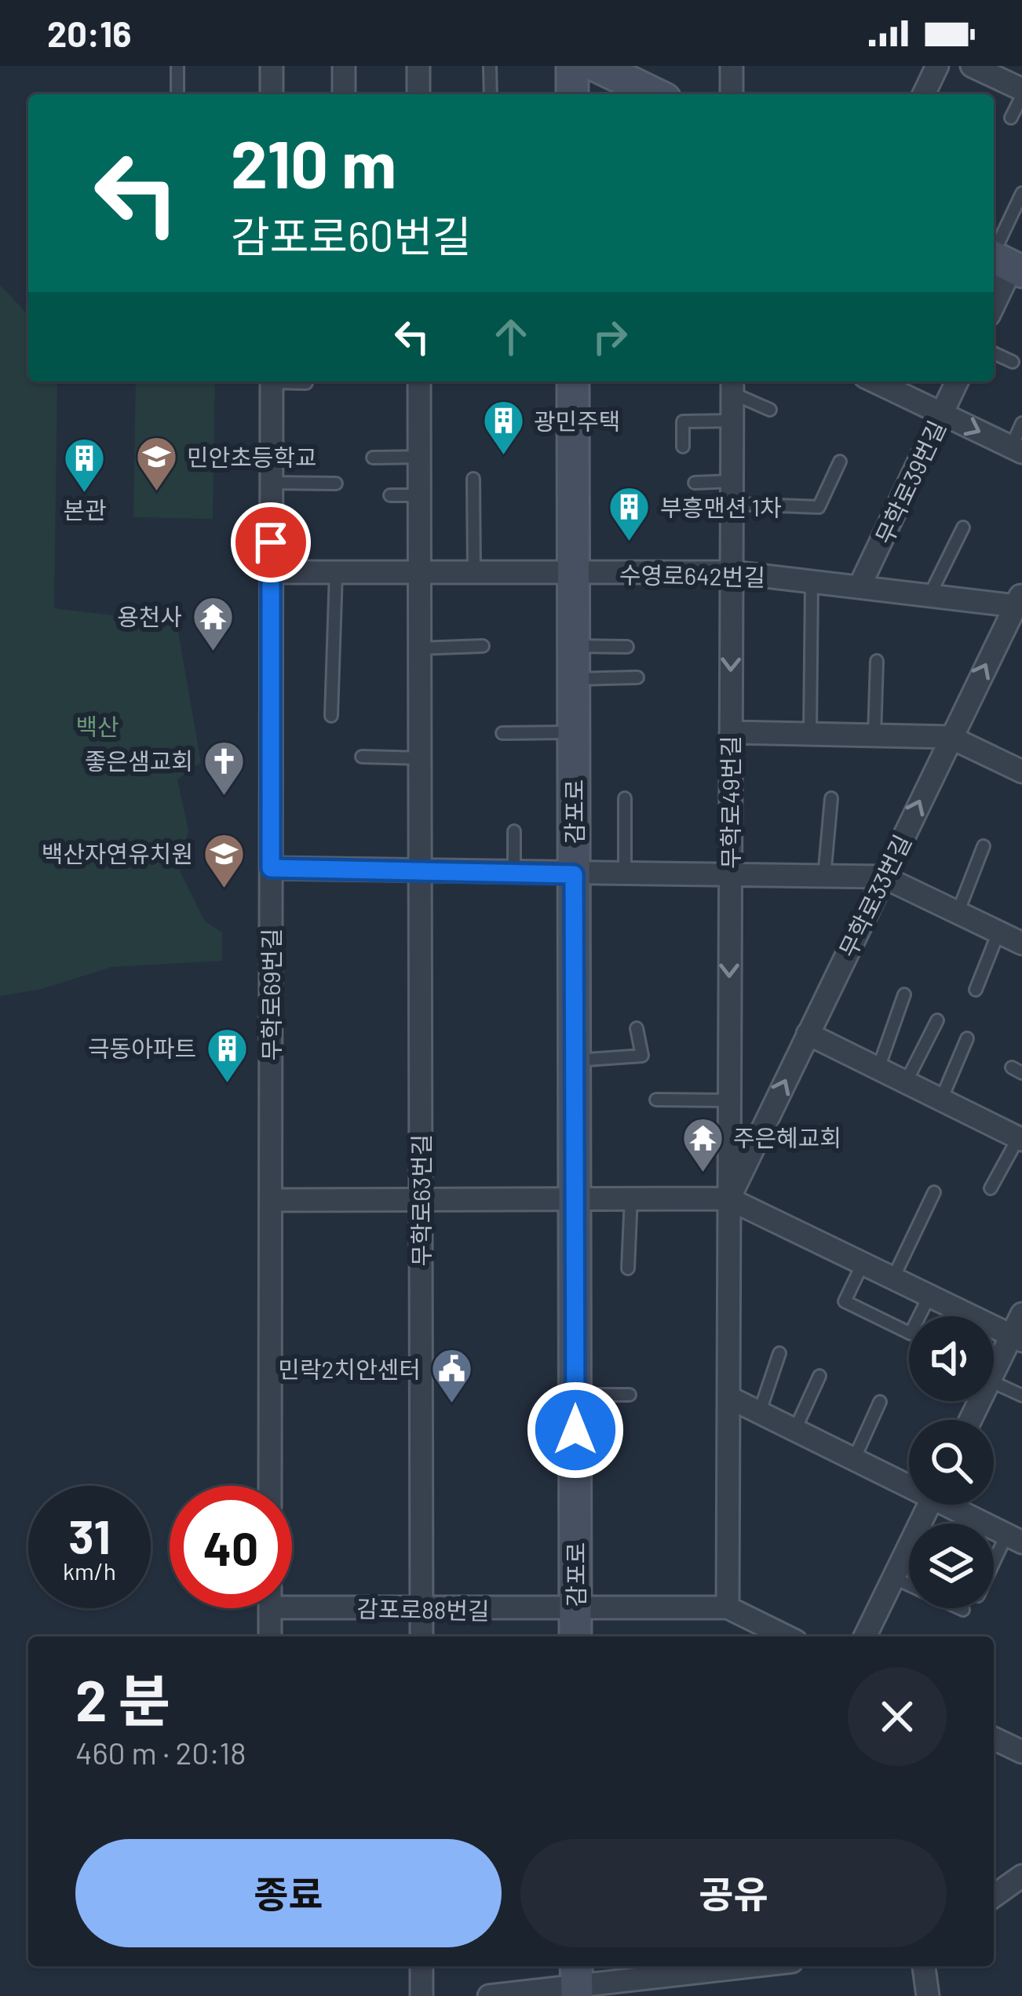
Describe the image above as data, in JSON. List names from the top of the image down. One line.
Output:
{"streets":{"street":["무학로39번길","수영로642번길","무학로49번길","감포로","무학로33번길","무학로69번길","무학로63번길","감포로88번길"]},"crossings":[["무학로39번길","수영로642번길"],["수영로642번길","무학로49번길"],["수영로642번길","감포로"],["수영로642번길","무학로33번길"],["수영로642번길","무학로69번길"],["수영로642번길","무학로63번길"],["무학로49번길","무학로33번길"],["무학로49번길","감포로88번길"],["감포로","감포로88번길"],["무학로63번길","감포로88번길"]],"one_way":["무학로33번길"],"parks":["백산"],"places":{"building":["광민주택","본관","부흥맨션 1차","극동아파트"],"school or university":["민안초등학교","백산자연유치원"],"temple":["용천사","주은혜교회"],"church":["좋은샘교회"],"public building":["민락2치안센터"]},"page":{"status":"20:16","turn":["210 m","감포로60번길"],"speed":"31 km/h","limit":"40","heading":["2 분","460 m · 20:18"],"buttons":["종료","공유"]}}
